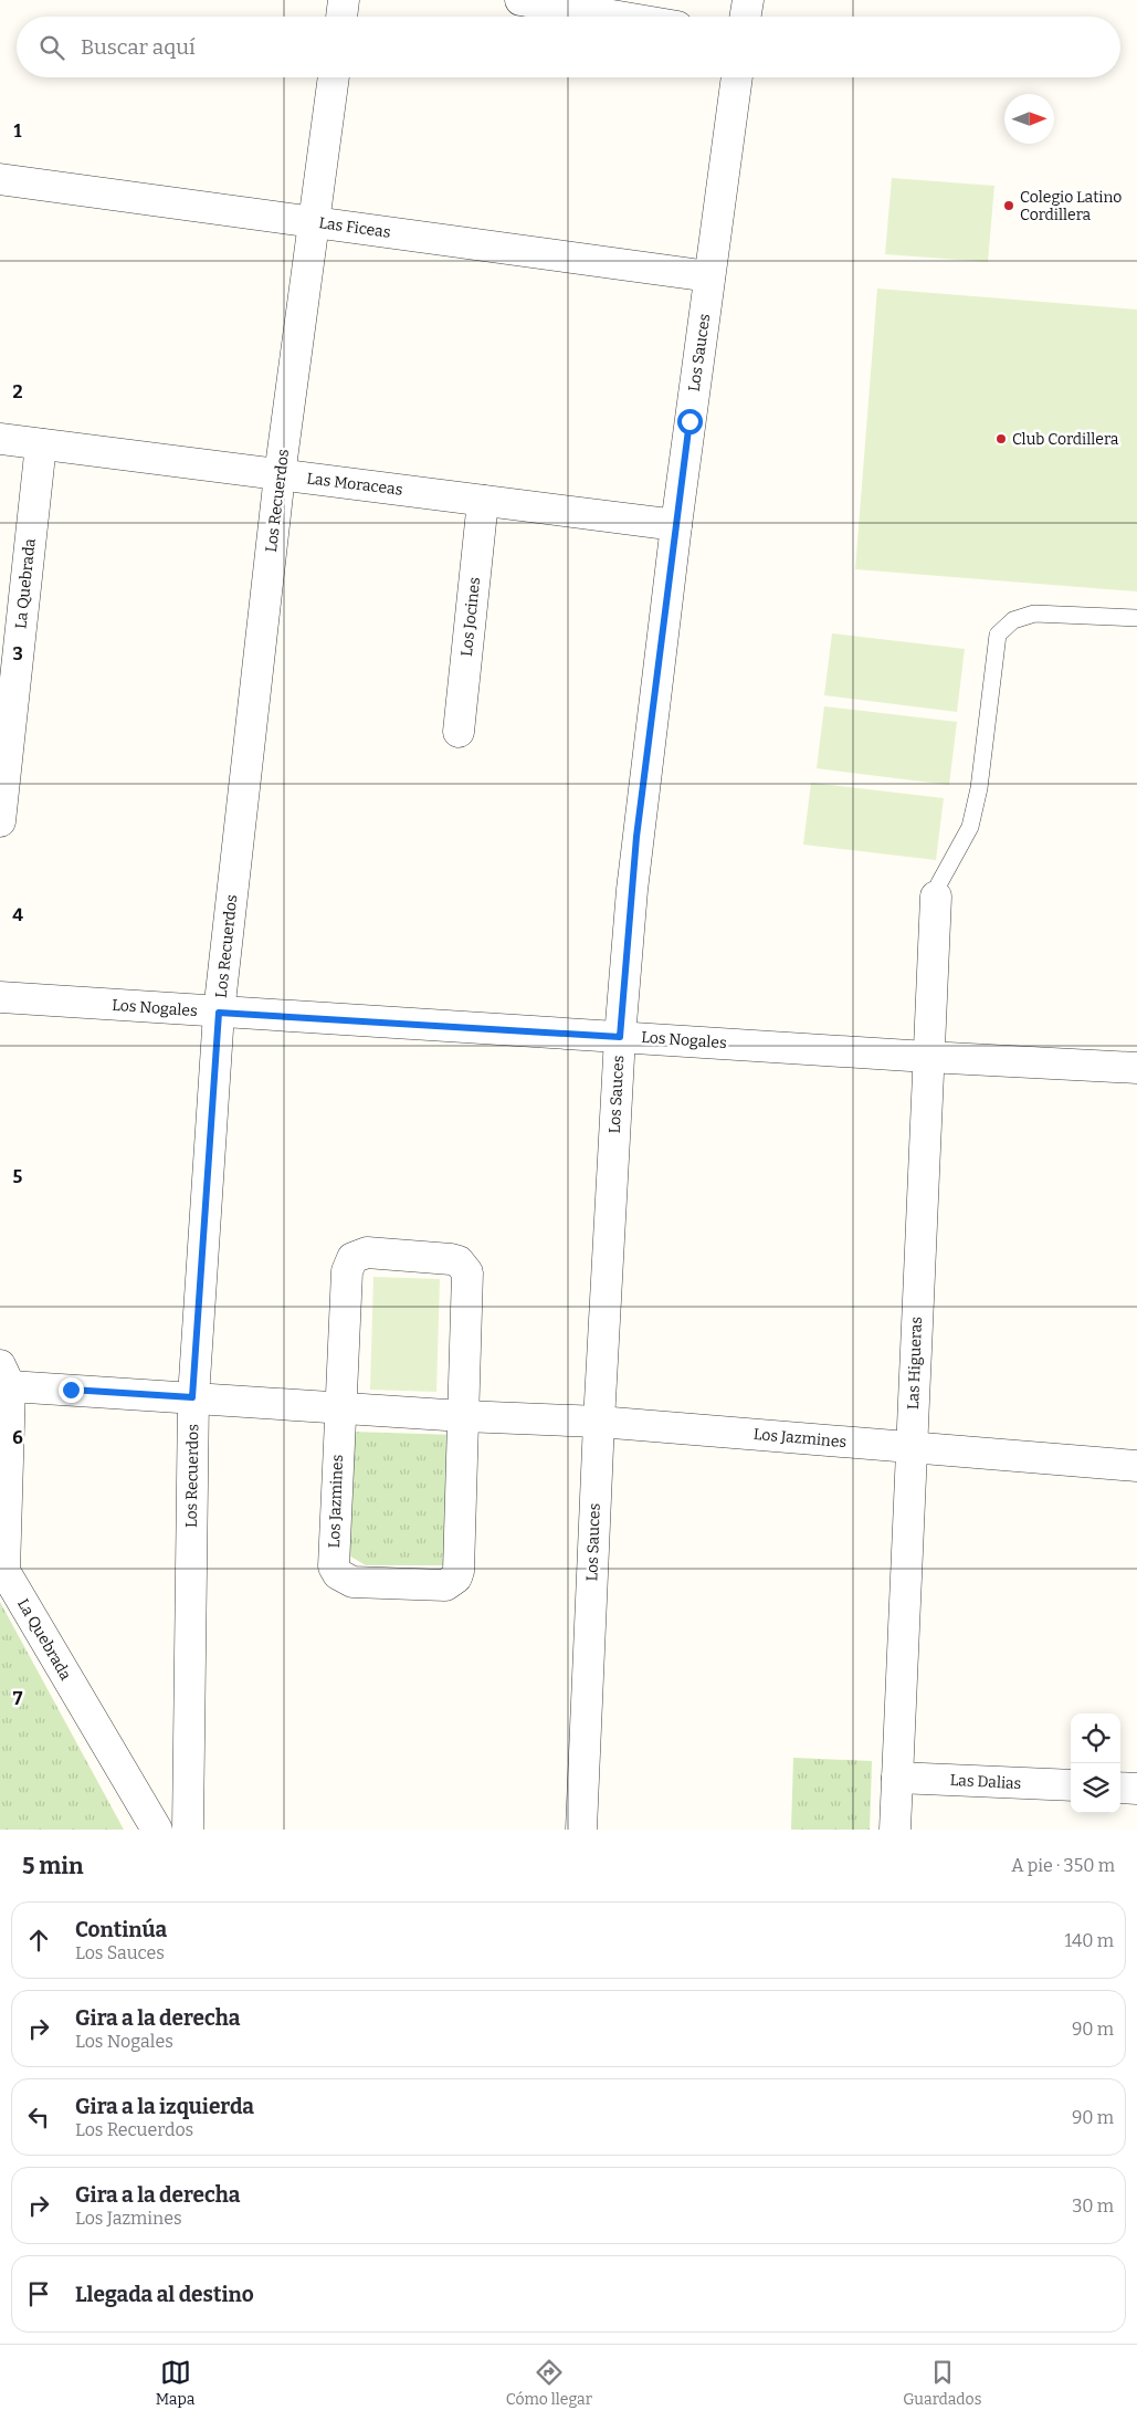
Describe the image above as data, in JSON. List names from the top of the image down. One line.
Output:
{"streets":{"street":["Las Ficeas","Los Sauces","Las Moraceas","Los Recuerdos","La Quebrada","Los Jocines","Los Nogales","Las Higueras","Los Jazmines","Las Dalias"]},"crossings":[["Las Ficeas","Los Sauces"],["Las Ficeas","Los Recuerdos"],["Los Sauces","Las Moraceas"],["Los Sauces","Los Nogales"],["Los Sauces","Los Jazmines"],["Las Moraceas","Los Recuerdos"],["Las Moraceas","La Quebrada"],["Las Moraceas","Los Jocines"],["Los Recuerdos","Los Nogales"],["Los Recuerdos","Los Jazmines"],["La Quebrada","Los Jazmines"],["Los Nogales","Las Higueras"],["Las Higueras","Los Jazmines"],["Las Higueras","Las Dalias"]],"places":["Colegio Latino Cordillera","Club Cordillera"],"north":"right","page":{"search":"Buscar aquí","heading":["5 min","A pie · 350 m"],"list":[["Continúa","Los Sauces","140 m"],["Gira a la derecha","Los Nogales","90 m"],["Gira a la izquierda","Los Recuerdos","90 m"],["Gira a la derecha","Los Jazmines","30 m"],"Llegada al destino"],"nav":["Mapa","Cómo llegar","Guardados"]},"grid":{"rows":["1","2","3","4","5","6","7"]}}
